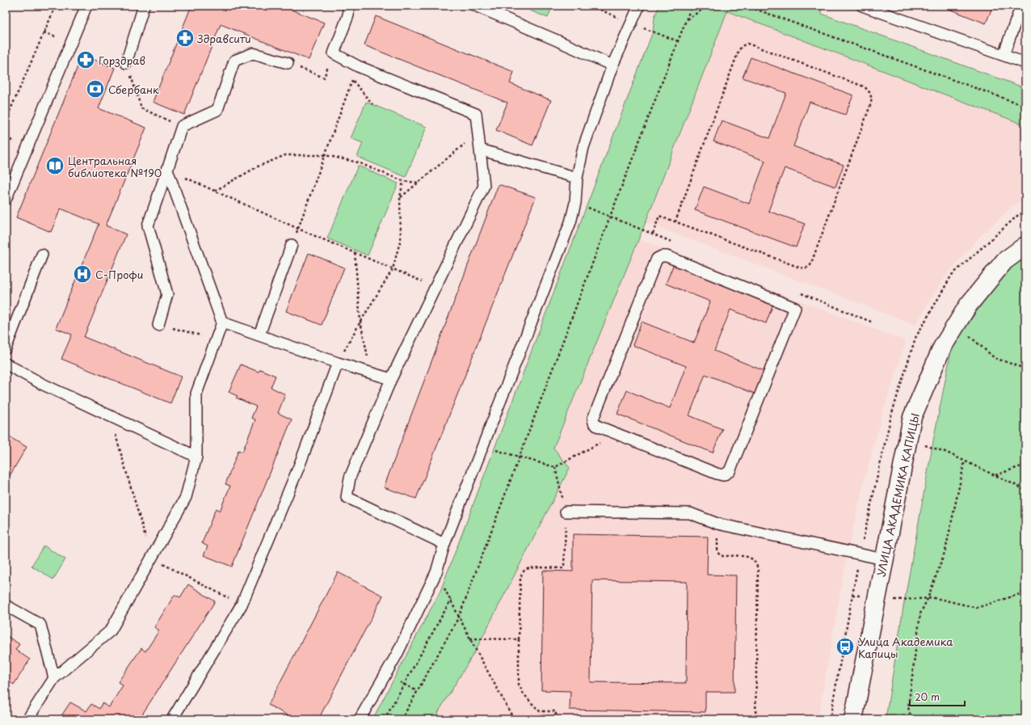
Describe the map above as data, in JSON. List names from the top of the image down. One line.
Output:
{"streets":{"street":["УЛИЦА АКАДЕМИКА КАПИЦЫ"]},"places":{"pharmacy":["Здравсити","Горздрав"],"bank":["Сбербанк"],"library":["Центральная библиотека №190"],"hospital":["С-Профи"],"bus stop":["Улица Академика Капицы"]},"scale_bar":"20 m"}
